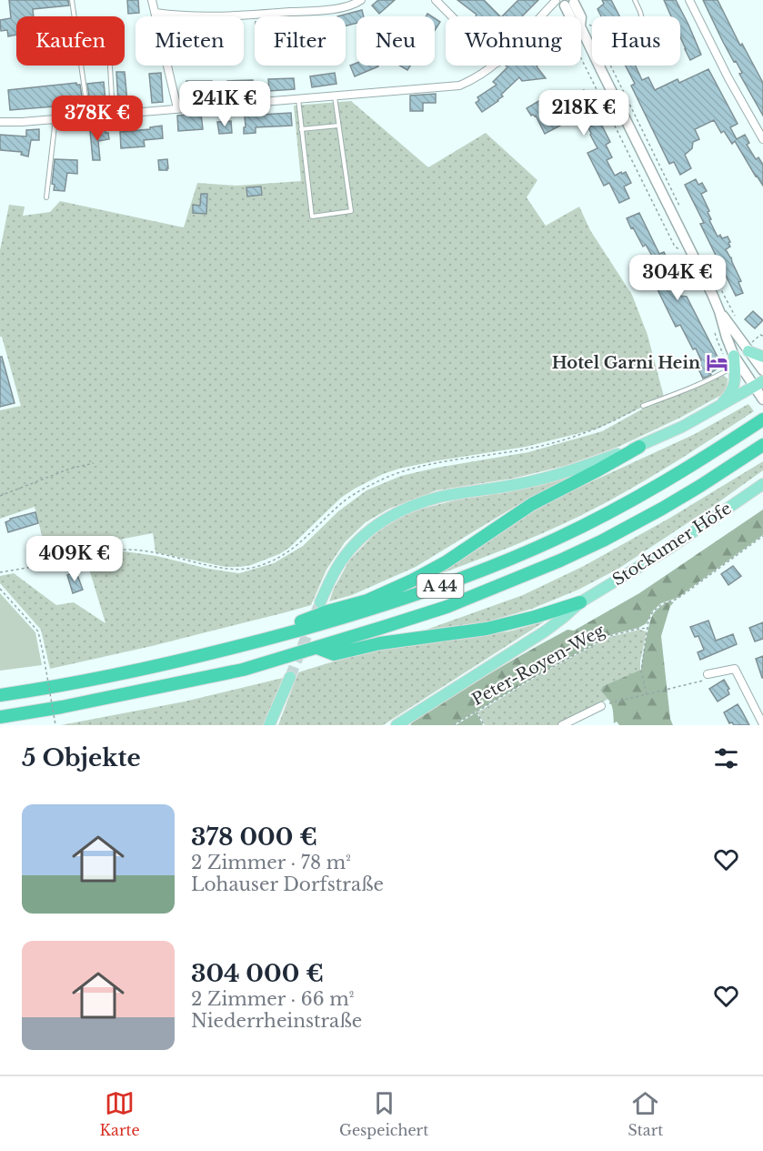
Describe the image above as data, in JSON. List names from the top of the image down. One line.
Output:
{"streets":{"highway":["A 44"],"main road":["Stockumer Höfe"],"path":["Peter-Royen-Weg"]},"places":{"hotel":["Hotel Garni Hein"]},"page":{"chip":["Kaufen","Mieten","Filter","Neu","Wohnung","Haus"],"price":["241K €","218K €","378K €","304K €","409K €"],"heading":"5 Objekte","list":[{"name":"378 000 €","note":"2 Zimmer · 78 m² · Lohauser Dorfstraße"},{"name":"304 000 €","note":"2 Zimmer · 66 m² · Niederrheinstraße"}],"tabs":["Karte","Gespeichert","Start"]}}
